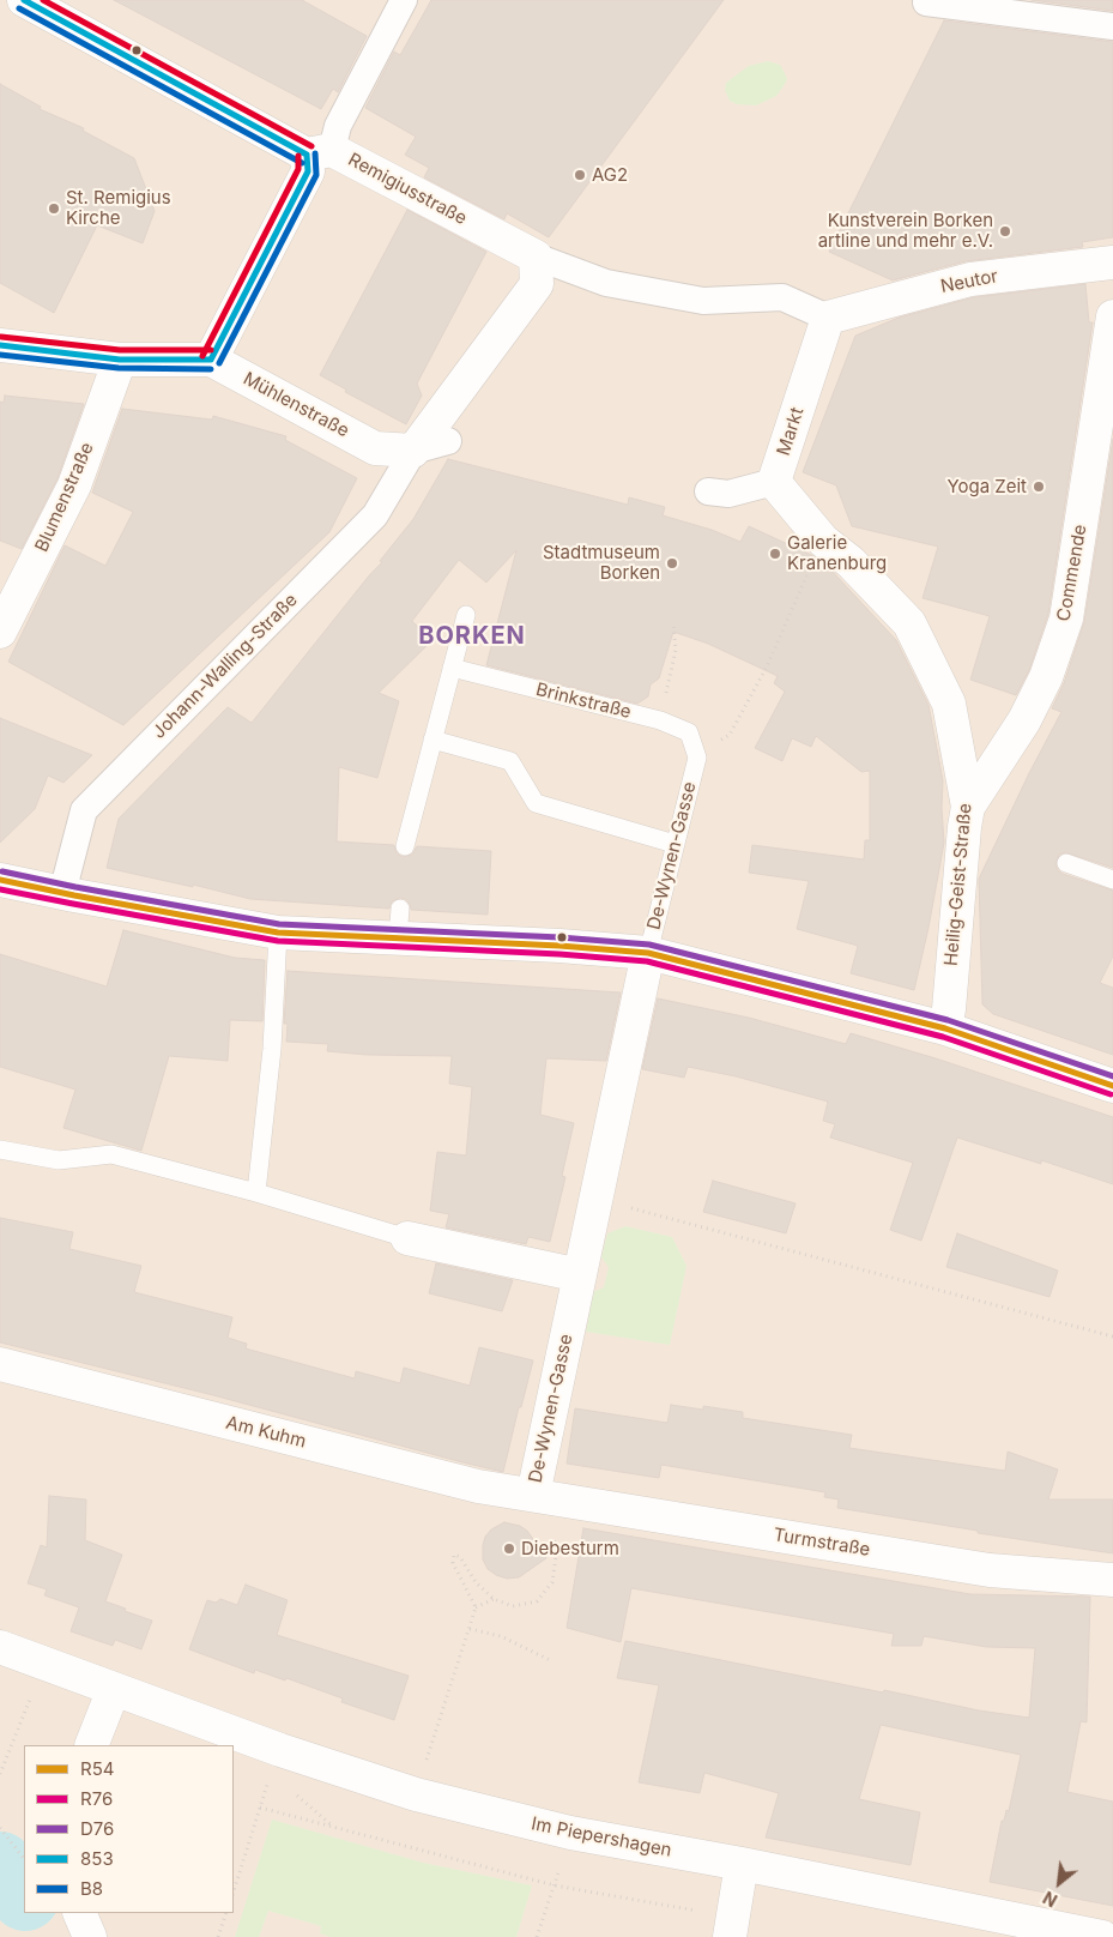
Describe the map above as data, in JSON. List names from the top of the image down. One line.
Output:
{"streets":{"street":["Remigiusstraße","Neutor","Mühlenstraße","Markt","Blumenstraße","Commende","Johann-Walling-Straße","De-Wynen-Gasse","Heilig-Geist-Straße","Am Kuhm","Turmstraße","Im Piepershagen"],"lane":["Brinkstraße"]},"crossings":[["Neutor","Markt"],["Mühlenstraße","Blumenstraße"],["Mühlenstraße","Johann-Walling-Straße"],["Markt","Heilig-Geist-Straße"],["Commende","Heilig-Geist-Straße"],["Brinkstraße","De-Wynen-Gasse"],["De-Wynen-Gasse","Heilig-Geist-Straße"],["De-Wynen-Gasse","Am Kuhm"],["De-Wynen-Gasse","Turmstraße"],["Am Kuhm","Turmstraße"]],"districts":["BORKEN"],"places":["AG2","St. Remigius Kirche","Kunstverein Borken artline und mehr e.V.","Yoga Zeit","Galerie Kranenburg","Stadtmuseum Borken","Diebesturm"],"lines":["transit line 853","transit line B8","transit line D76","transit line R54","transit line R76"],"legend":["R54","R76","D76","853","B8"],"north":"bottom left"}
